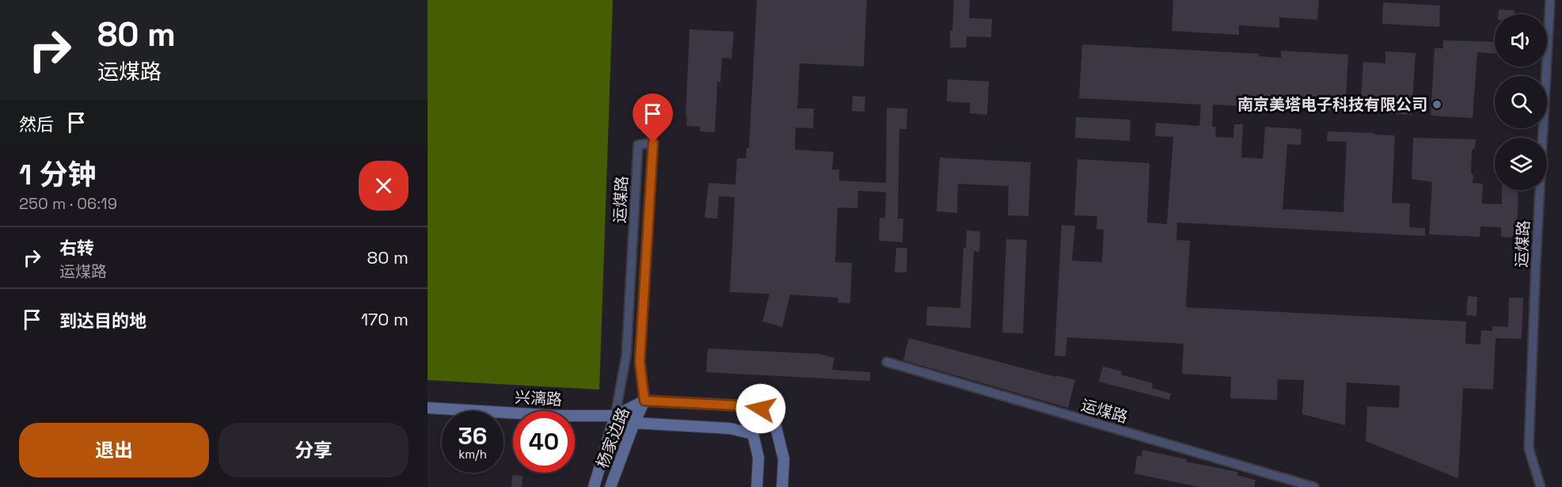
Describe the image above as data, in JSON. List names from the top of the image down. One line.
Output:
{"streets":{"street":["运煤路","兴漓路","杨家边路"]},"crossings":[["运煤路","兴漓路"],["运煤路","杨家边路"],["兴漓路","杨家边路"]],"places":["南京美塔电子科技有限公司"],"page":{"turn":["80 m","运煤路"],"then":"然后","heading":["1 分钟","250 m · 06:19"],"list":[{"name":"右转","note":"运煤路","value":"80 m"},{"name":"到达目的地","value":"170 m"}],"speed":"36 km/h","limit":"40","buttons":["退出","分享"]}}
